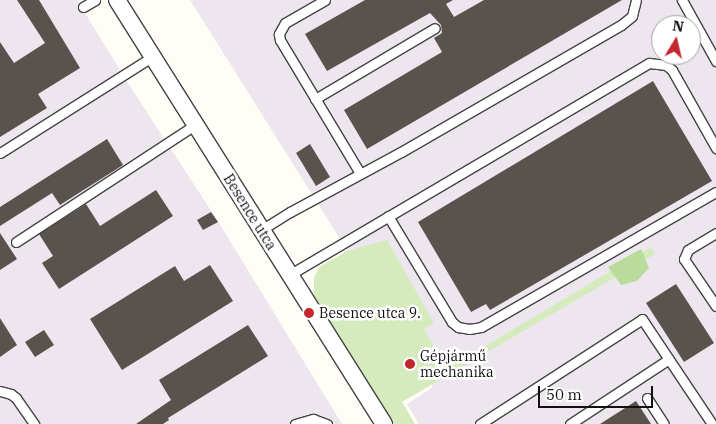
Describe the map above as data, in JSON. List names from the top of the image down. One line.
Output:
{"streets":{"street":["Besence utca"]},"places":["Besence utca 9.","Gépjármű mechanika"],"scale_bar":"50 m","north":"top"}
